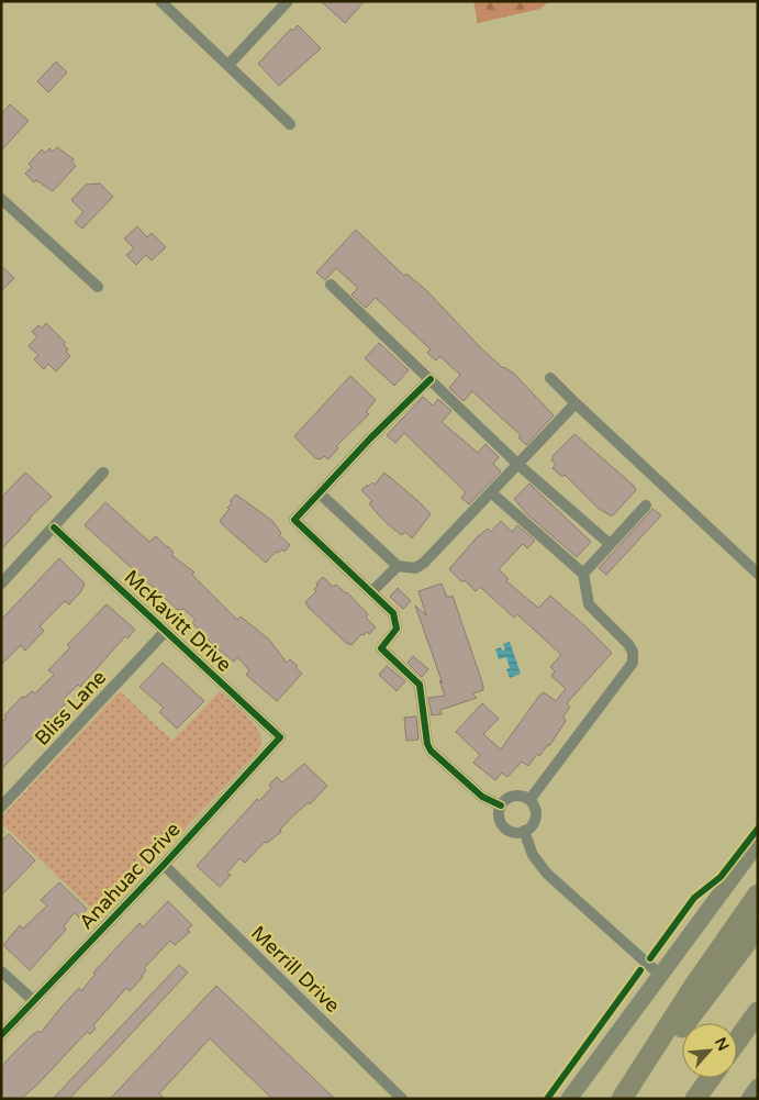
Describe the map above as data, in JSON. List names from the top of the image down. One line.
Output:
{"streets":{"street":["McKavitt Drive","Bliss Lane","Anahuac Drive","Merrill Drive"]},"crossings":[["McKavitt Drive","Bliss Lane"],["McKavitt Drive","Anahuac Drive"],["Anahuac Drive","Merrill Drive"]],"north":"top right"}
